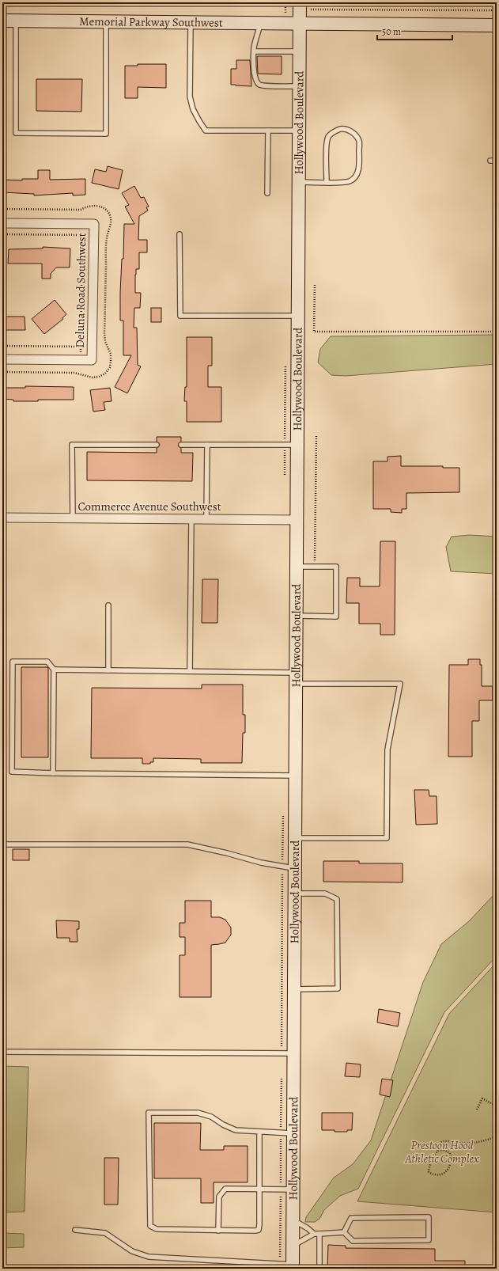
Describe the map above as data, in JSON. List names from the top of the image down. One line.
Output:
{"streets":{"street":["Memorial Parkway Southwest","Hollywood Boulevard","Deluna Road Southwest","Commerce Avenue Southwest"]},"crossings":[["Memorial Parkway Southwest","Hollywood Boulevard"],["Hollywood Boulevard","Commerce Avenue Southwest"]],"parks":["Prestoon Hood Athletic Complex"],"scale_bar":"50 m"}
